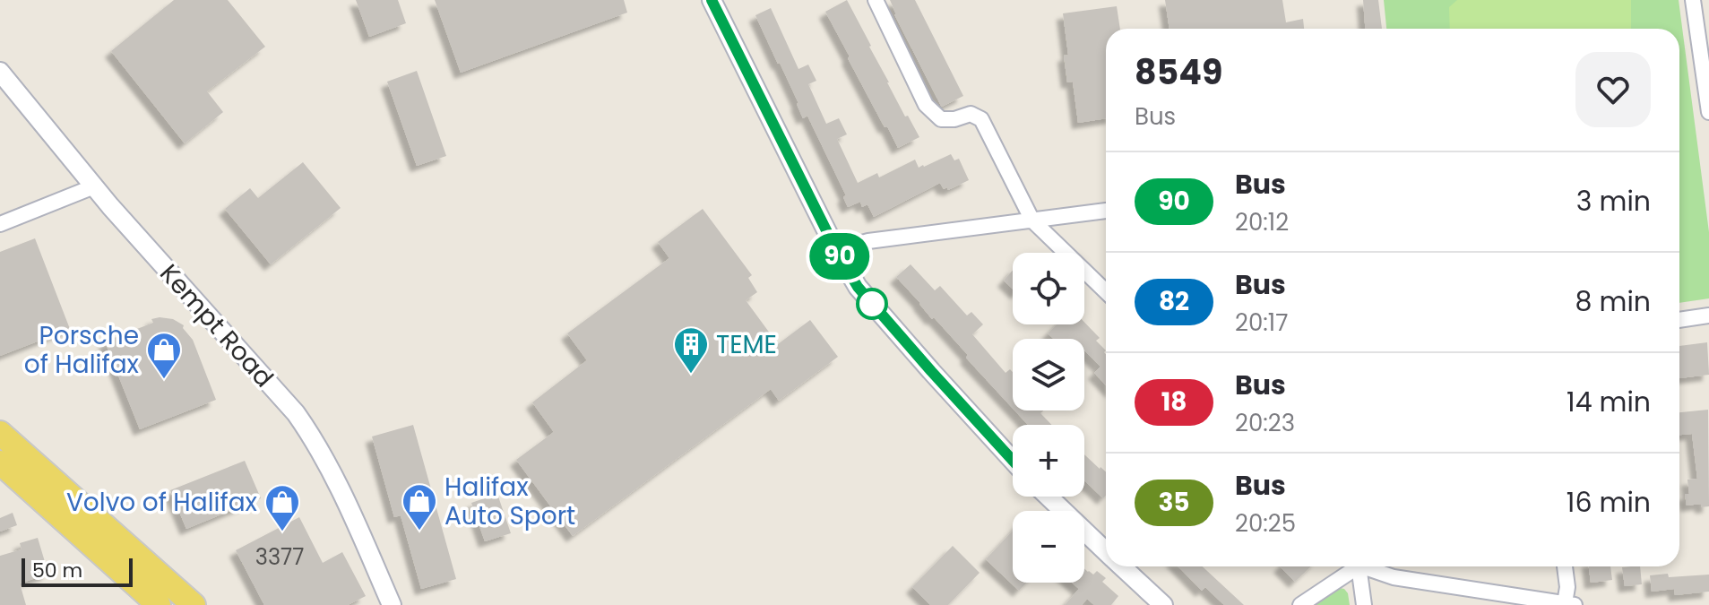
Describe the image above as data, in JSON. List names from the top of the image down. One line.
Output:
{"streets":{"street":["Kempt Road"]},"places":{"building":["TEME"],"shop":["Porsche of Halifax","Halifax Auto Sport","Volvo of Halifax"]},"lines":["bus line 90"],"house_numbers":["3377"],"scale_bar":"50 m","page":{"on_map":"90","heading":["8549","Bus"],"list":[{"mark":"90","name":"Bus","note":"20:12","value":"3 min"},{"mark":"82","name":"Bus","note":"20:17","value":"8 min"},{"mark":"18","name":"Bus","note":"20:23","value":"14 min"},{"mark":"35","name":"Bus","note":"20:25","value":"16 min"}],"map_buttons":["+","−"],"scale":"50 m"}}
